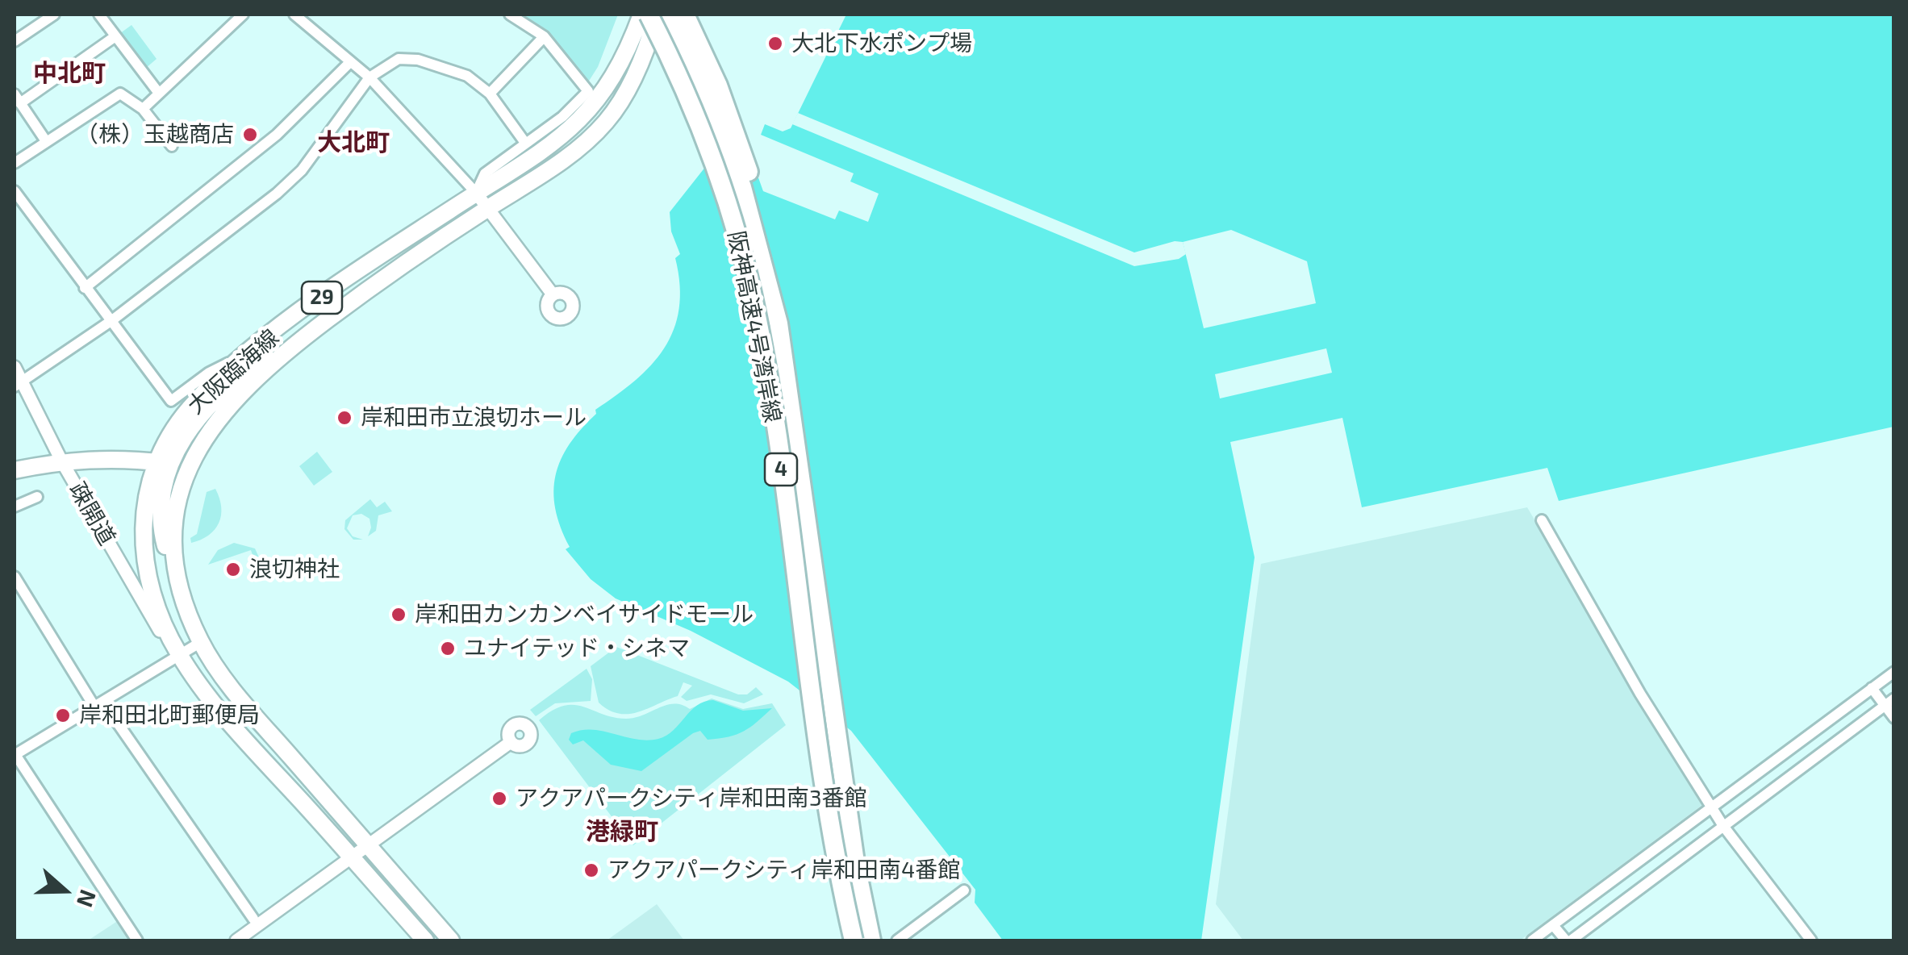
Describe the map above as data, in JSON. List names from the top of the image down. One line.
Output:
{"streets":{"highway":["阪神高速4号湾岸線","4"],"main road":["29","大阪臨海線"],"street":["疎開道"]},"crossings":[["阪神高速4号湾岸線","4"],["大阪臨海線","4"],["大阪臨海線","疎開道"]],"districts":["中北町","大北町","港緑町"],"places":["大北下水ポンプ場","（株）玉越商店","岸和田市立浪切ホール","浪切神社","岸和田カンカンベイサイドモール","ユナイテッド・シネマ","岸和田北町郵便局","アクアパークシティ岸和田南3番館","アクアパークシティ岸和田南4番館"],"north":"right"}
